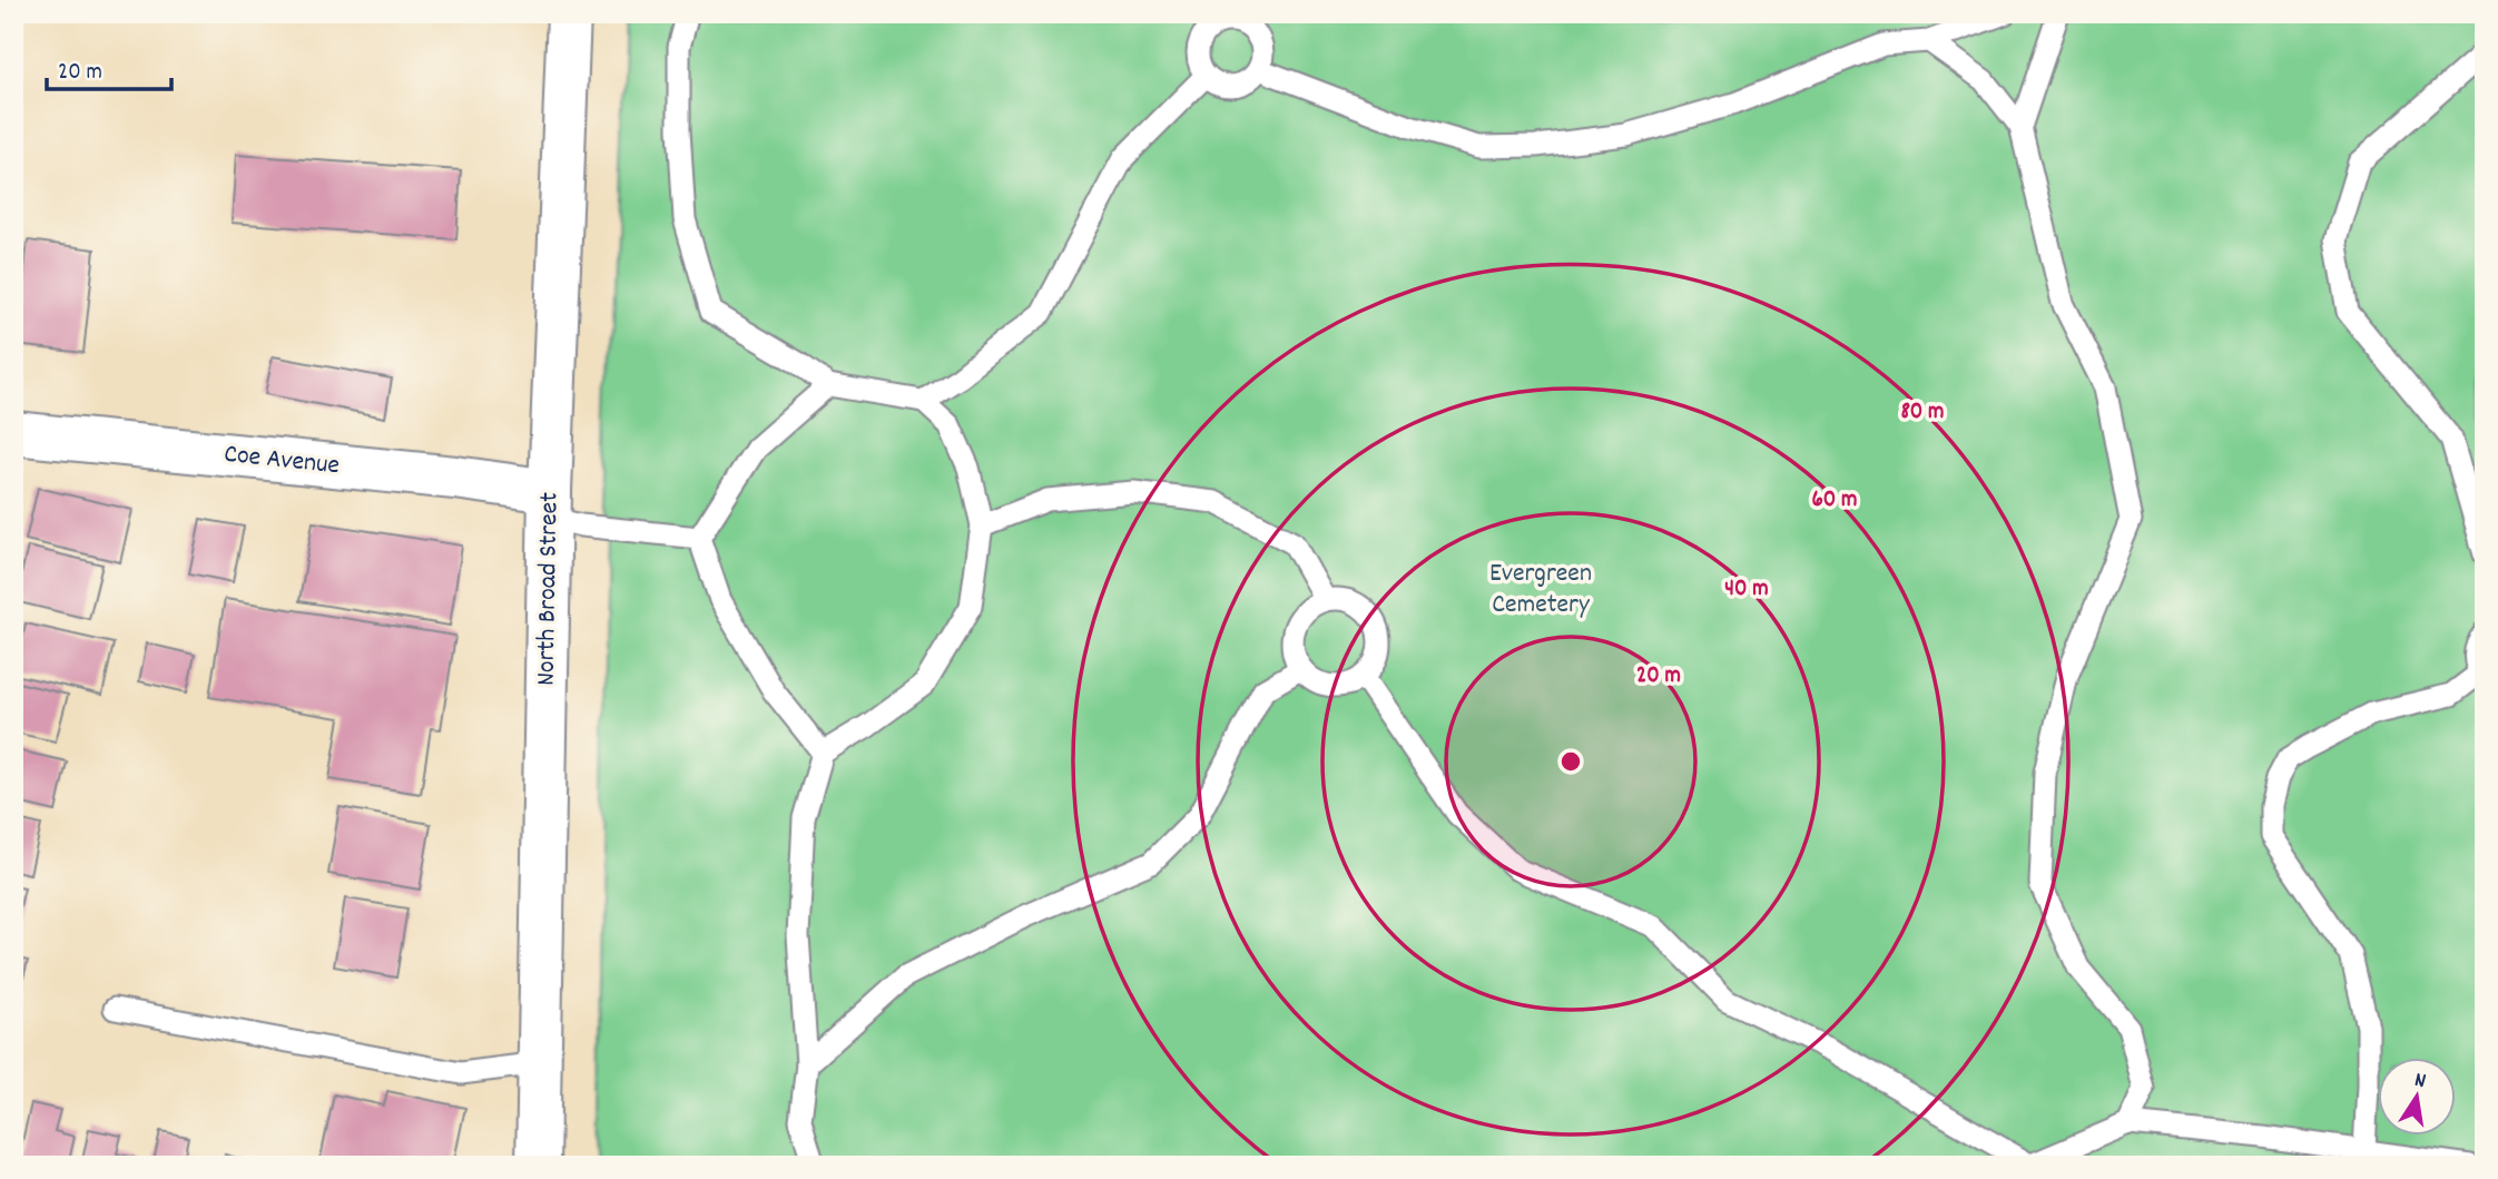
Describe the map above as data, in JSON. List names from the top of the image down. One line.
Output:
{"streets":{"main road":["Coe Avenue","North Broad Street"]},"crossings":[["Coe Avenue","North Broad Street"]],"parks":["Evergreen Cemetery"],"scale_bar":"20 m","north":"top","rings":["80 m","60 m","40 m","20 m"]}
